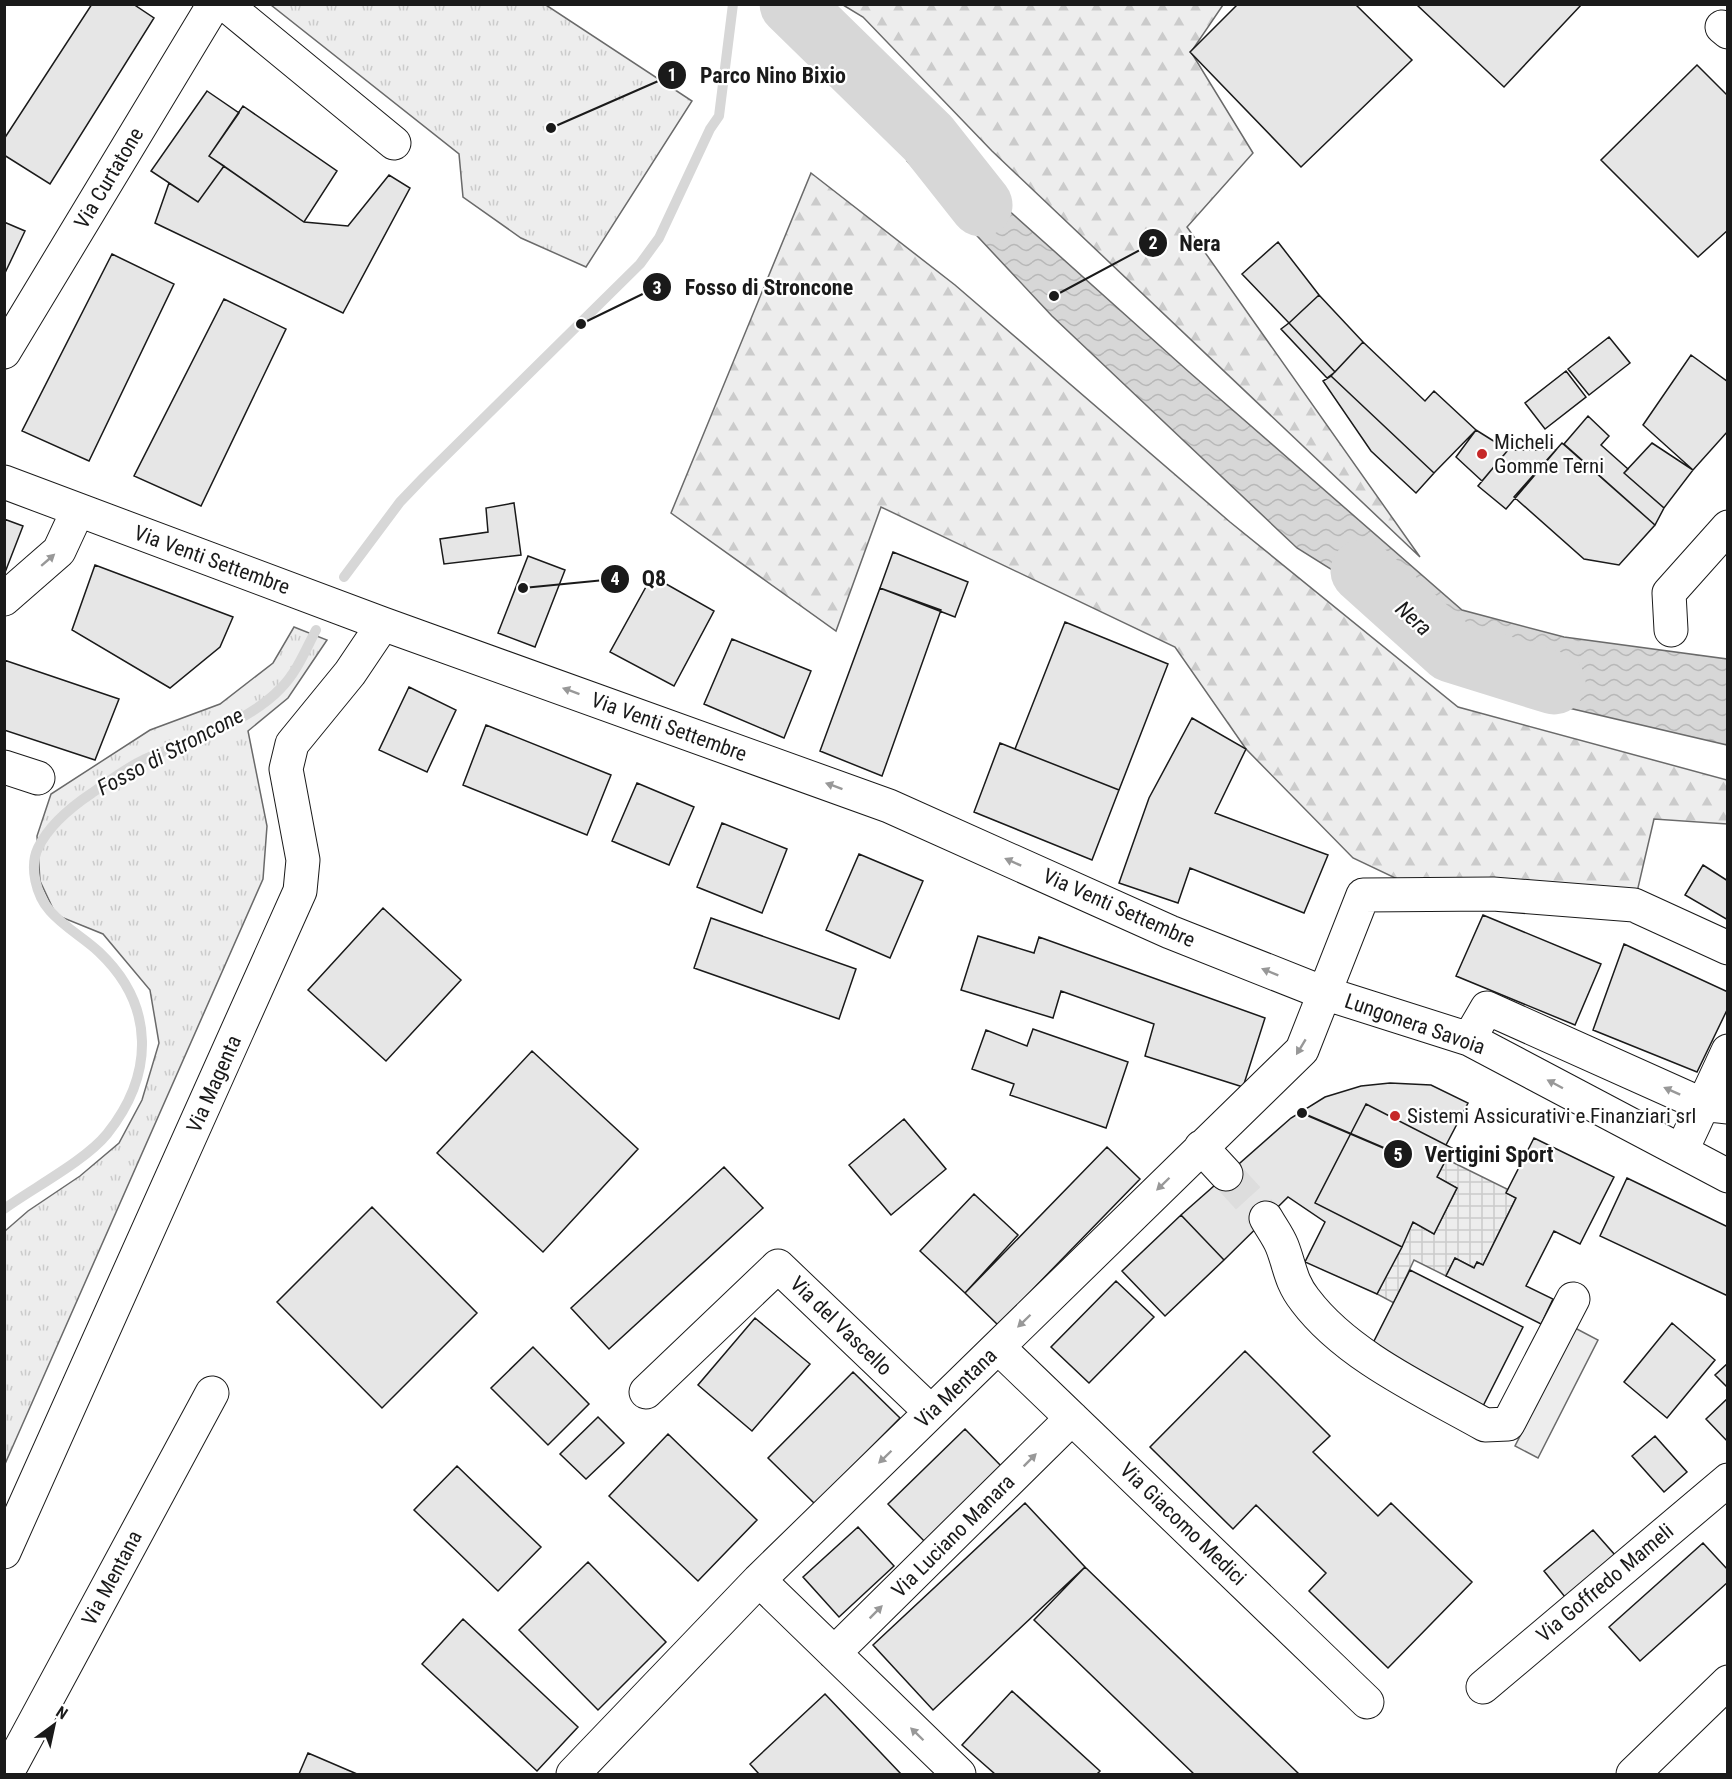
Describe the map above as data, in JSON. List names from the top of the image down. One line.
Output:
{"streets":{"street":["Via Curtatone","Via Venti Settembre","Lungonera Savoia","Via Magenta","Via del Vascello","Via Mentana","Via Giacomo Medici","Via Luciano Manara","Via Goffredo Mameli"]},"crossings":[["Via Venti Settembre","Lungonera Savoia"],["Via Venti Settembre","Via Magenta"],["Via Venti Settembre","Via Mentana"],["Lungonera Savoia","Via Mentana"],["Via del Vascello","Via Mentana"],["Via Mentana","Via Giacomo Medici"],["Via Giacomo Medici","Via Luciano Manara"]],"one_way":["Via Venti Settembre","Lungonera Savoia","Via Mentana","Via Luciano Manara"],"water":["Nera","Fosso di Stroncone"],"places":["Parco Nino Bixio","Nera","Fosso di Stroncone","Micheli Gomme Terni","Q8","Vertigini Sport","Sistemi Assicurativi e Finanziari srl"],"north":"top right"}
